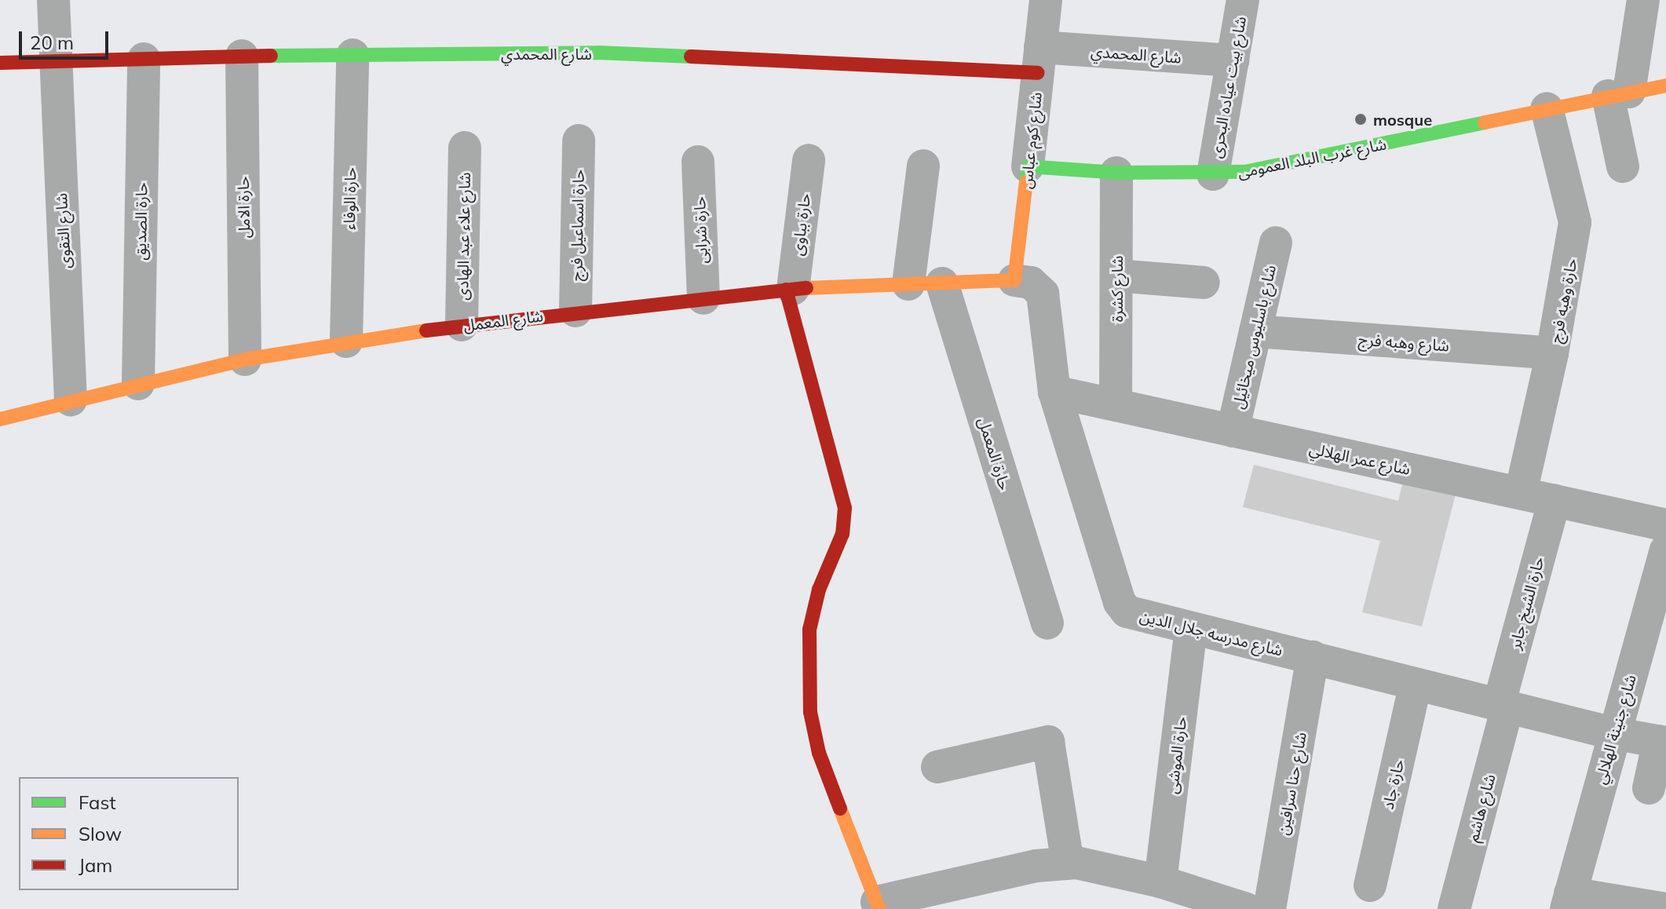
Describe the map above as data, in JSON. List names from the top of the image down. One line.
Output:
{"streets":{"street":["شارع المحمدي","شارع بيت عياده البحرى","شارع كوم عباس","شارع غرب البلد العمومى","حارة الوفاء","حارة الامل","حارة الصديق","حارة بباوى","حارة اسماعيل فرج","حارة شرابى","شارع التقوى","شارع علاء عبد الهادى","شارع كشرة","حارة وهبه فرج","شارع المعمل","شارع باسليوس ميخائيل","شارع وهبه فرج","حارة المعمل","شارع عمر الهلالي","حارة الشيخ جابر","شارع مدرسه جلال الدين","شارع جنينة الهلالي","حارة الموشى","شارع حنا سرافين","حارة جاد","شارع هاشم"]},"crossings":[["شارع المحمدي","شارع بيت عياده البحرى"],["شارع المحمدي","شارع كوم عباس"],["شارع المحمدي","حارة الوفاء"],["شارع المحمدي","حارة الامل"],["شارع المحمدي","حارة الصديق"],["شارع المحمدي","شارع التقوى"],["شارع بيت عياده البحرى","شارع غرب البلد العمومى"],["شارع كوم عباس","شارع غرب البلد العمومى"],["شارع كوم عباس","شارع المعمل"],["شارع كوم عباس","شارع مدرسه جلال الدين"],["شارع غرب البلد العمومى","شارع كشرة"],["شارع غرب البلد العمومى","حارة وهبه فرج"],["حارة الوفاء","شارع المعمل"],["حارة الامل","شارع المعمل"],["حارة الصديق","شارع المعمل"],["حارة بباوى","شارع المعمل"],["حارة اسماعيل فرج","شارع المعمل"],["حارة شرابى","شارع المعمل"],["شارع التقوى","شارع المعمل"],["شارع علاء عبد الهادى","شارع المعمل"],["شارع كشرة","شارع عمر الهلالي"],["حارة وهبه فرج","شارع وهبه فرج"],["حارة وهبه فرج","شارع عمر الهلالي"],["شارع المعمل","حارة المعمل"],["شارع المعمل","شارع مدرسه جلال الدين"],["شارع باسليوس ميخائيل","شارع وهبه فرج"],["شارع باسليوس ميخائيل","شارع عمر الهلالي"],["شارع عمر الهلالي","حارة الشيخ جابر"],["شارع عمر الهلالي","شارع مدرسه جلال الدين"],["حارة الشيخ جابر","شارع مدرسه جلال الدين"],["حارة الشيخ جابر","شارع هاشم"],["شارع مدرسه جلال الدين","شارع جنينة الهلالي"],["شارع مدرسه جلال الدين","حارة الموشى"],["شارع مدرسه جلال الدين","شارع حنا سرافين"],["شارع مدرسه جلال الدين","حارة جاد"],["شارع مدرسه جلال الدين","شارع هاشم"]],"places":["mosque"],"legend":["Fast","Slow","Jam"],"scale_bar":"20 m"}
